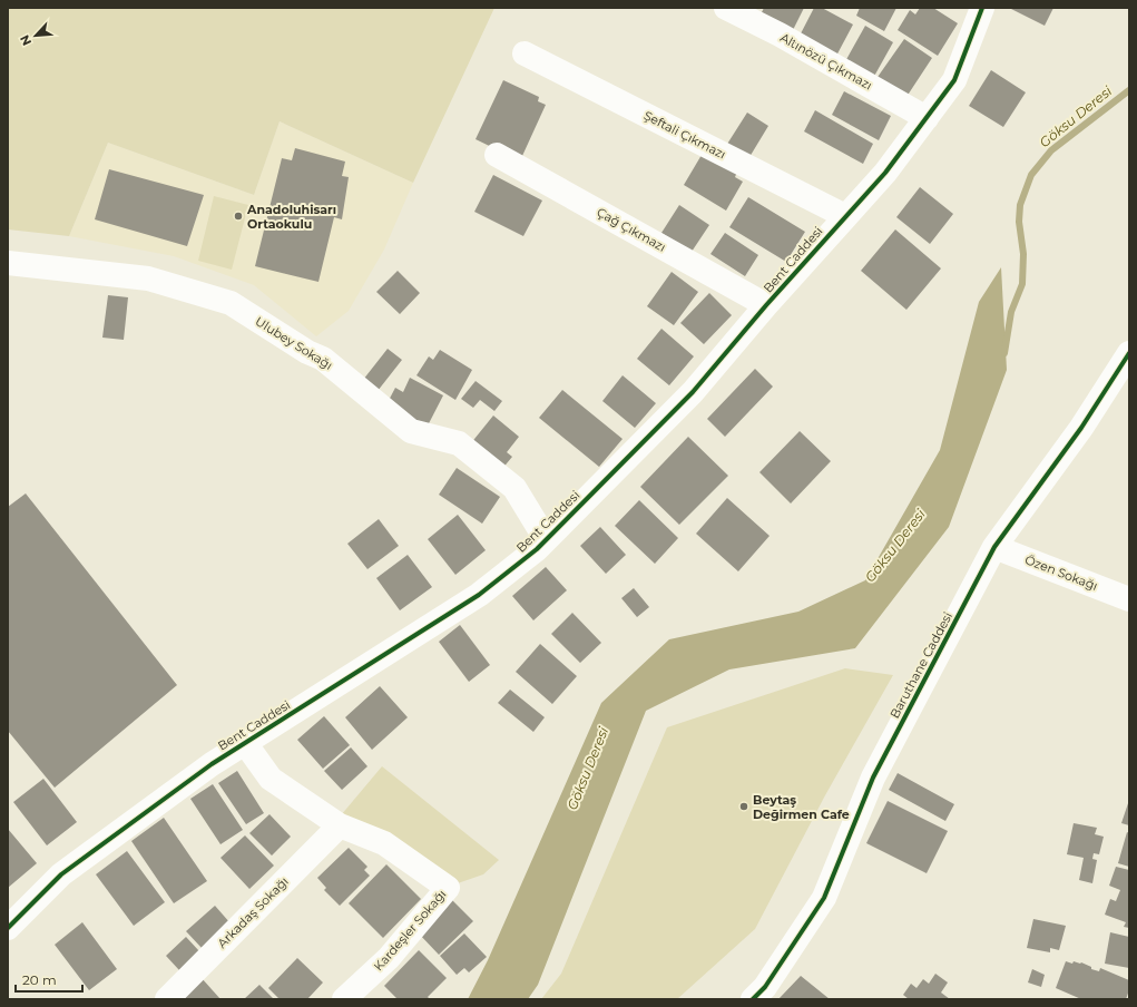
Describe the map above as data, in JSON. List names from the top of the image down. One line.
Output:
{"streets":{"street":["Altınözü Çıkmazı","Şeftali Çıkmazı","Çağ Çıkmazı","Bent Caddesi","Ulubey Sokağı","Özen Sokağı","Baruthane Caddesi","Arkadaş Sokağı","Kardeşler Sokağı"]},"crossings":[["Altınözü Çıkmazı","Bent Caddesi"],["Şeftali Çıkmazı","Bent Caddesi"],["Çağ Çıkmazı","Bent Caddesi"],["Bent Caddesi","Ulubey Sokağı"],["Bent Caddesi","Kardeşler Sokağı"],["Özen Sokağı","Baruthane Caddesi"],["Arkadaş Sokağı","Kardeşler Sokağı"]],"water":["Göksu Deresi"],"places":["Anadoluhisarı Ortaokulu","Beytaş Değirmen Cafe"],"scale_bar":"20 m","north":"bottom left"}
